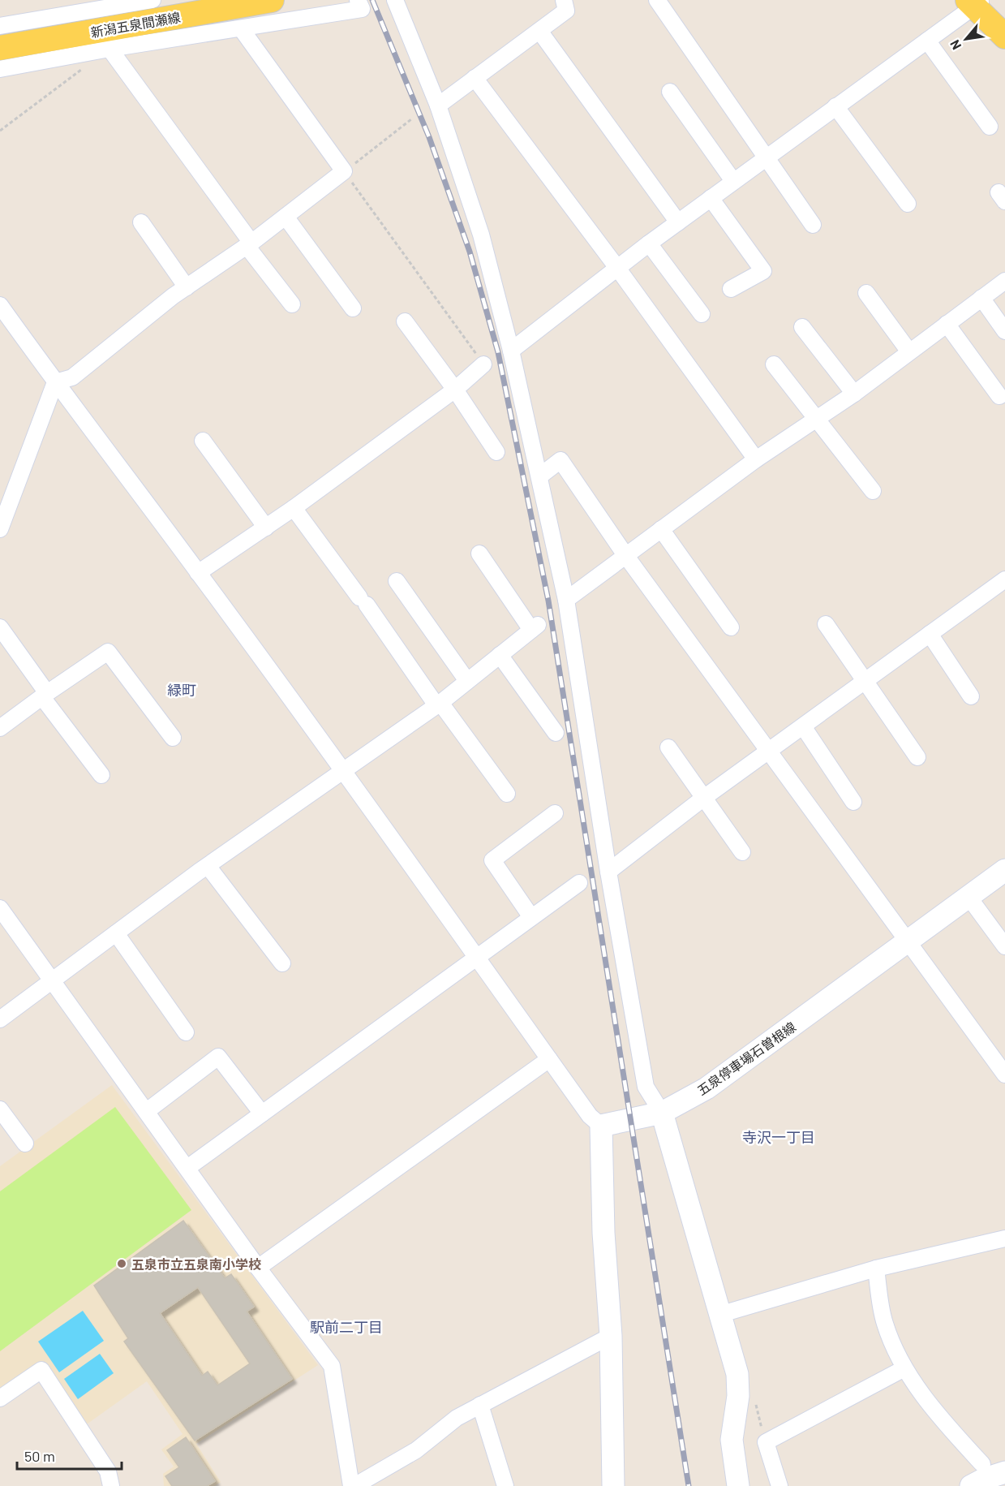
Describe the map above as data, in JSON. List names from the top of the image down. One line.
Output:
{"streets":{"main road":["新潟五泉間瀬線","五泉停車場石曽根線"]},"districts":["緑町","寺沢一丁目","駅前二丁目"],"places":["五泉市立五泉南小学校"],"scale_bar":"50 m","north":"bottom left"}
